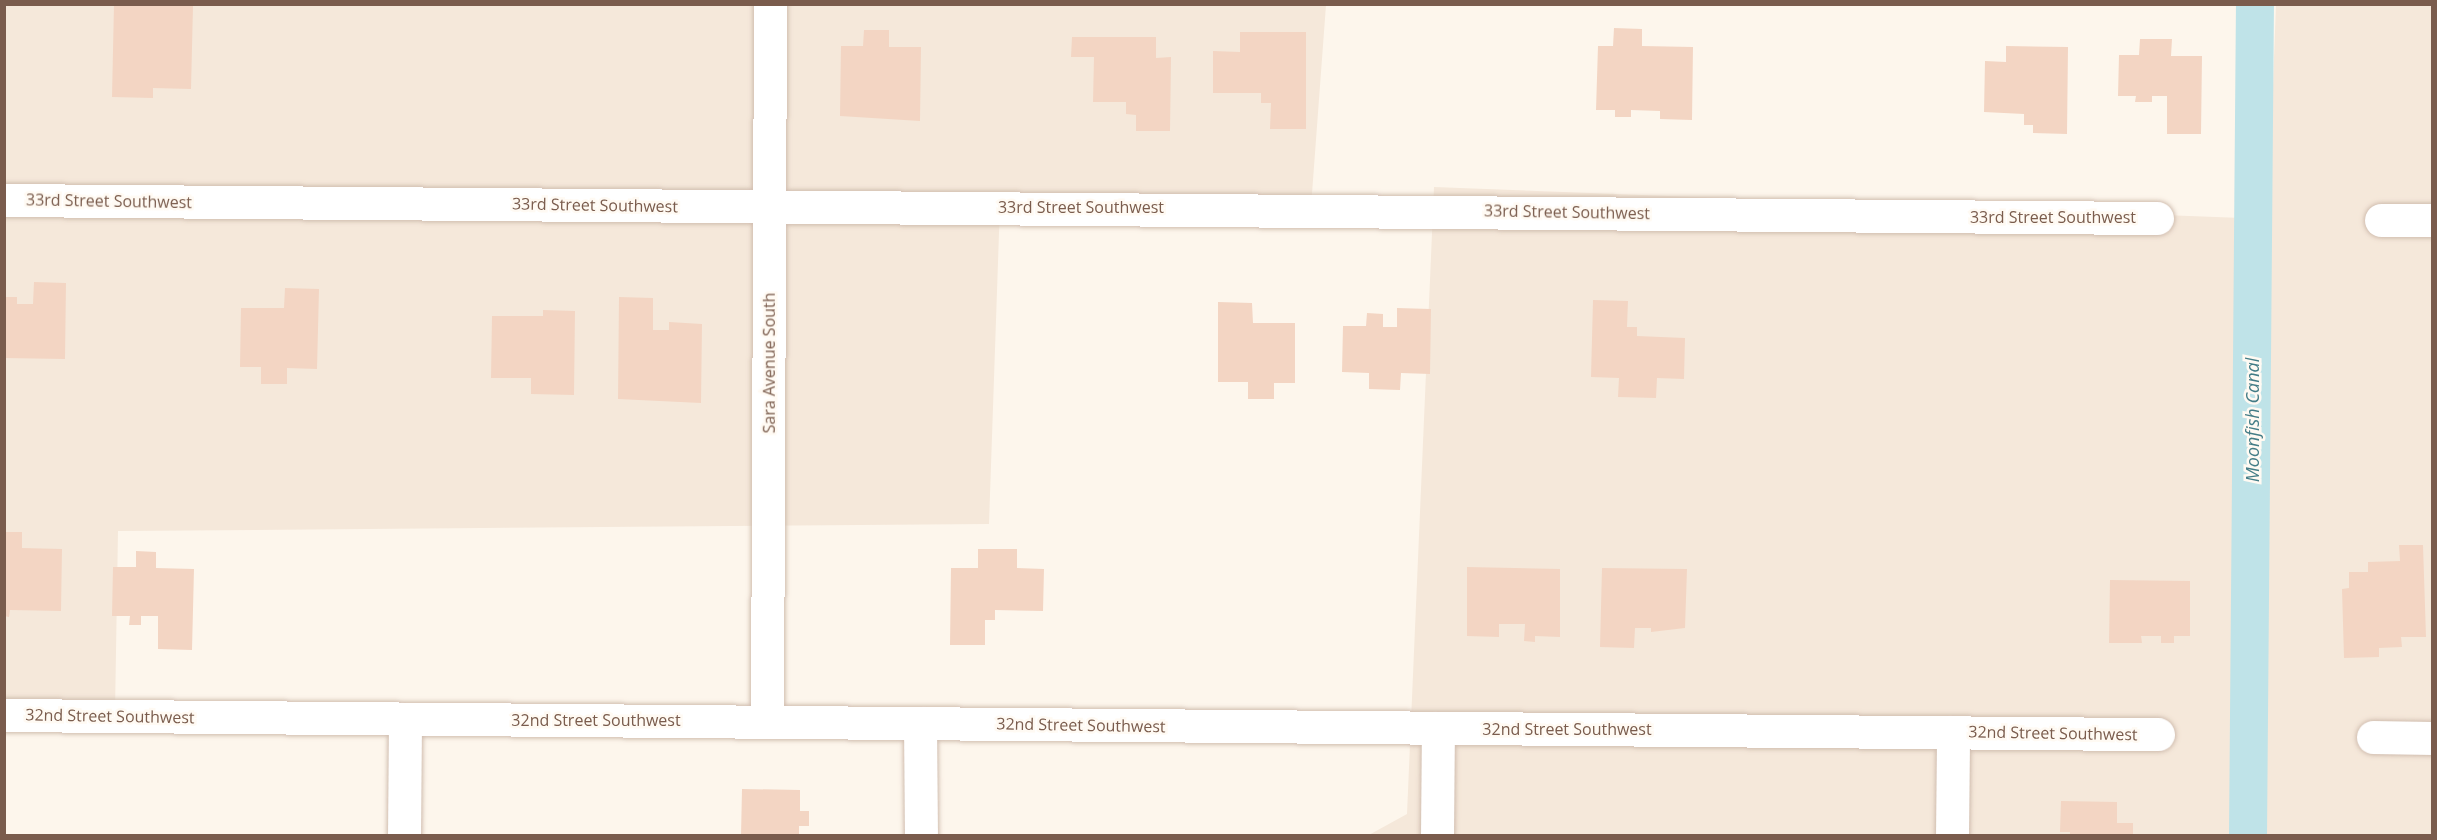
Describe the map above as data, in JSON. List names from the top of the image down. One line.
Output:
{"streets":{"street":["33rd Street Southwest","Sara Avenue South","32nd Street Southwest"]},"crossings":[["33rd Street Southwest","Sara Avenue South"],["Sara Avenue South","32nd Street Southwest"]],"water":["Moonfish Canal"]}
